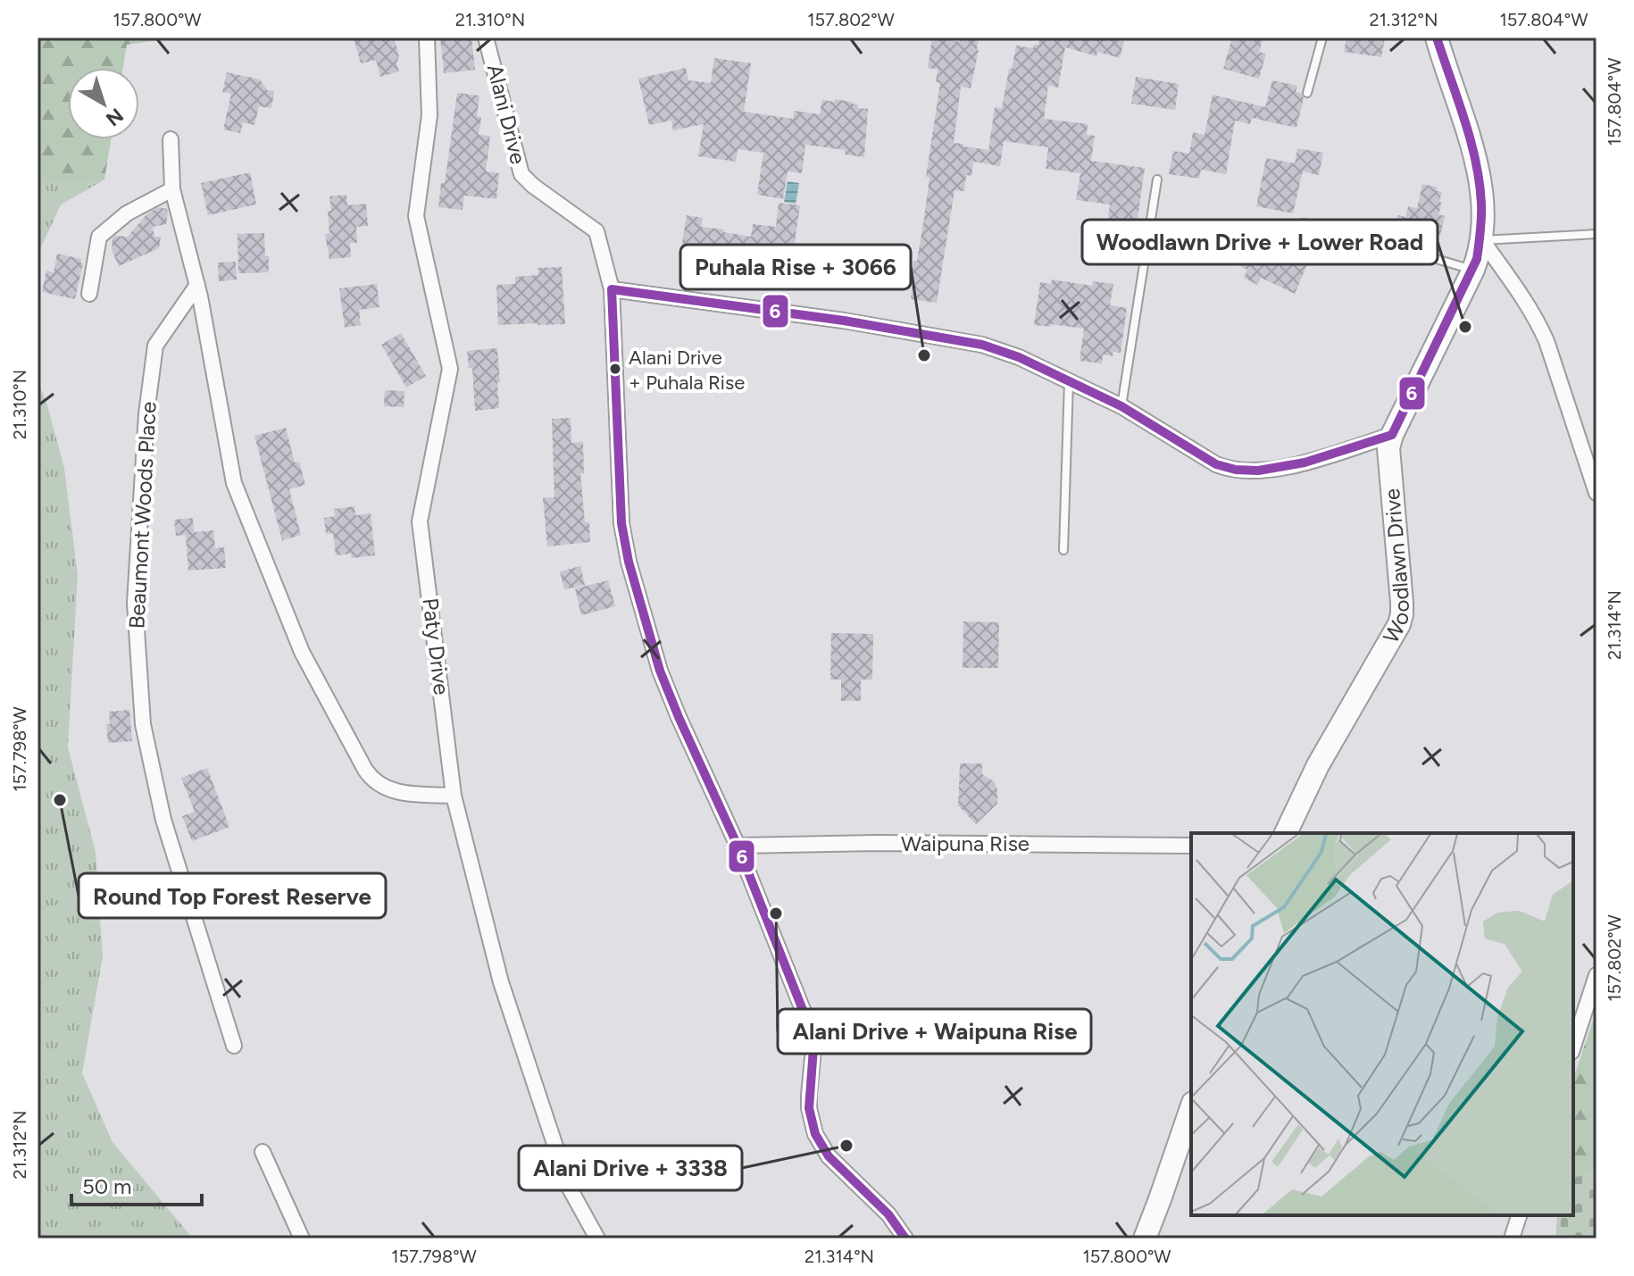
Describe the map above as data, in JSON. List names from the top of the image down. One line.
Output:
{"streets":{"street":["Alani Drive","Beaumont Woods Place","Woodlawn Drive","Paty Drive","Waipuna Rise"]},"crossings":[["Alani Drive","Waipuna Rise"]],"places":["Woodlawn Drive + Lower Road","Puhala Rise + 3066","Alani Drive + Puhala Rise","Round Top Forest Reserve","Alani Drive + Waipuna Rise","Alani Drive + 3338"],"lines":["transit line 6"],"scale_bar":"50 m","north":"bottom right","coordinates":["157.800°W","21.310°N","157.802°W","21.312°N","157.804°W","21.314°N","157.798°W"]}
